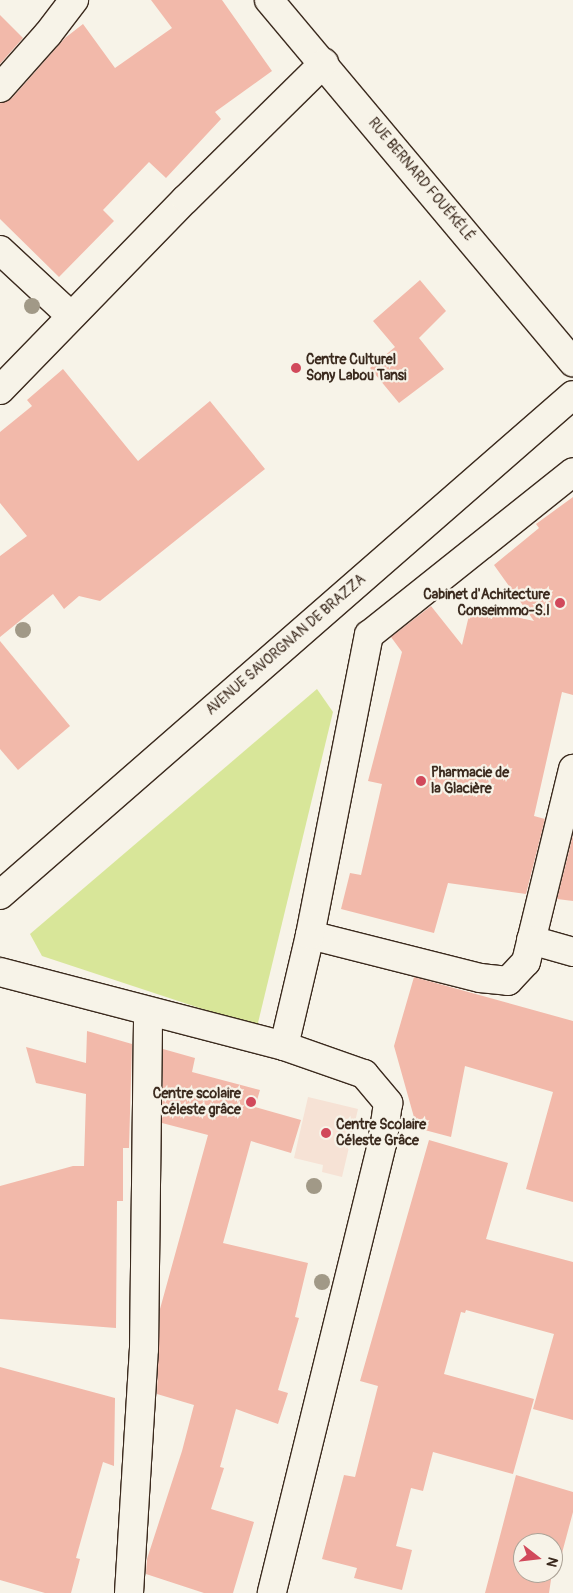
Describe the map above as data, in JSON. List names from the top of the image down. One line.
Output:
{"streets":{"street":["RUE BERNARD FOUÉKÉLÉ","AVENUE SAVORGNAN DE BRAZZA"]},"places":["Centre Culturel Sony Labou Tansi","Cabinet d'Achitecture Conseimmo-S.I","Pharmacie de la Glacière","Centre scolaire céleste grâce","Centre Scolaire Céleste Grâce"],"north":"right"}
